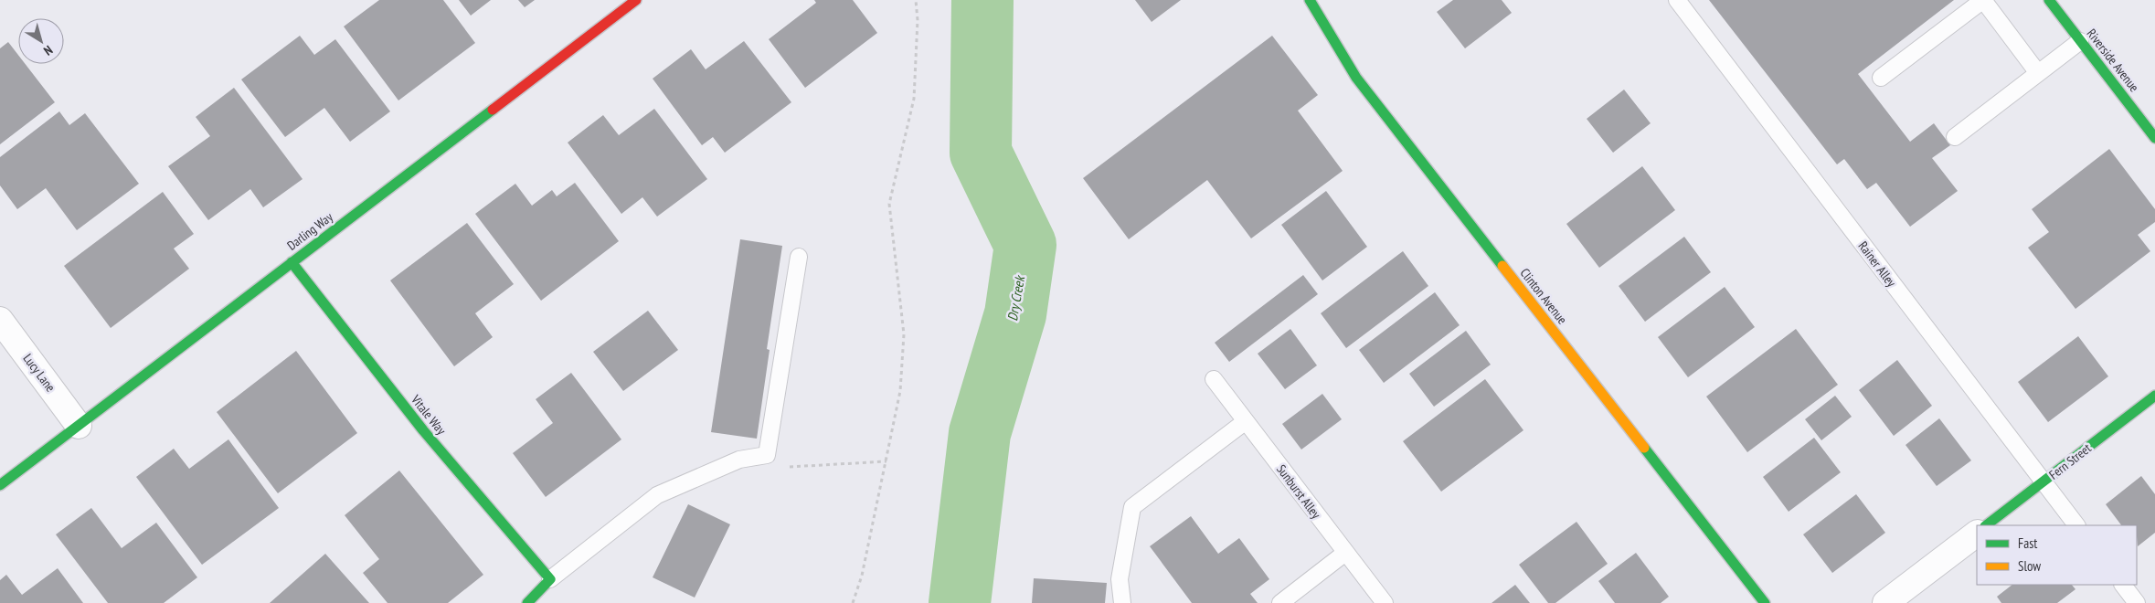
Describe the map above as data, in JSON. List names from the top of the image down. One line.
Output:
{"streets":{"street":["Riverside Avenue","Darling Way","Clinton Avenue","Lucy Lane","Vitale Way","Fern Street"],"lane":["Rainer Alley","Sunburst Alley"]},"crossings":[["Darling Way","Lucy Lane"],["Darling Way","Vitale Way"],["Rainer Alley","Fern Street"]],"water":["Dry Creek"],"legend":["Fast","Slow"],"north":"bottom right"}
